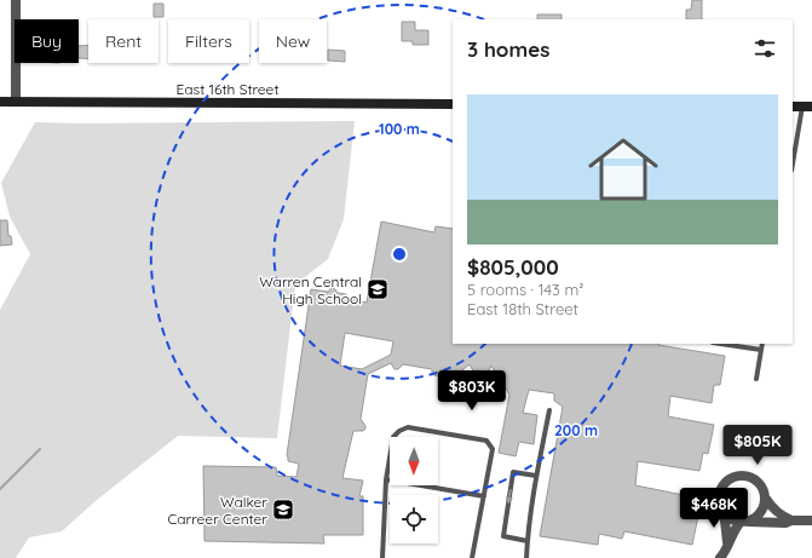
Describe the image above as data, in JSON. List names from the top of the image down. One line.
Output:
{"streets":{"street":["East 16th Street"]},"places":{"school or university":["Warren Central High School","Walker Carreer Center"]},"north":"bottom","page":{"chip":["Buy","Rent","Filters","New"],"heading":"3 homes","list":[{"name":"$805,000","note":"5 rooms · 143 m² · East 18th Street"}],"price":["$803K","$805K","$468K"]},"rings":["100 m","200 m"]}
